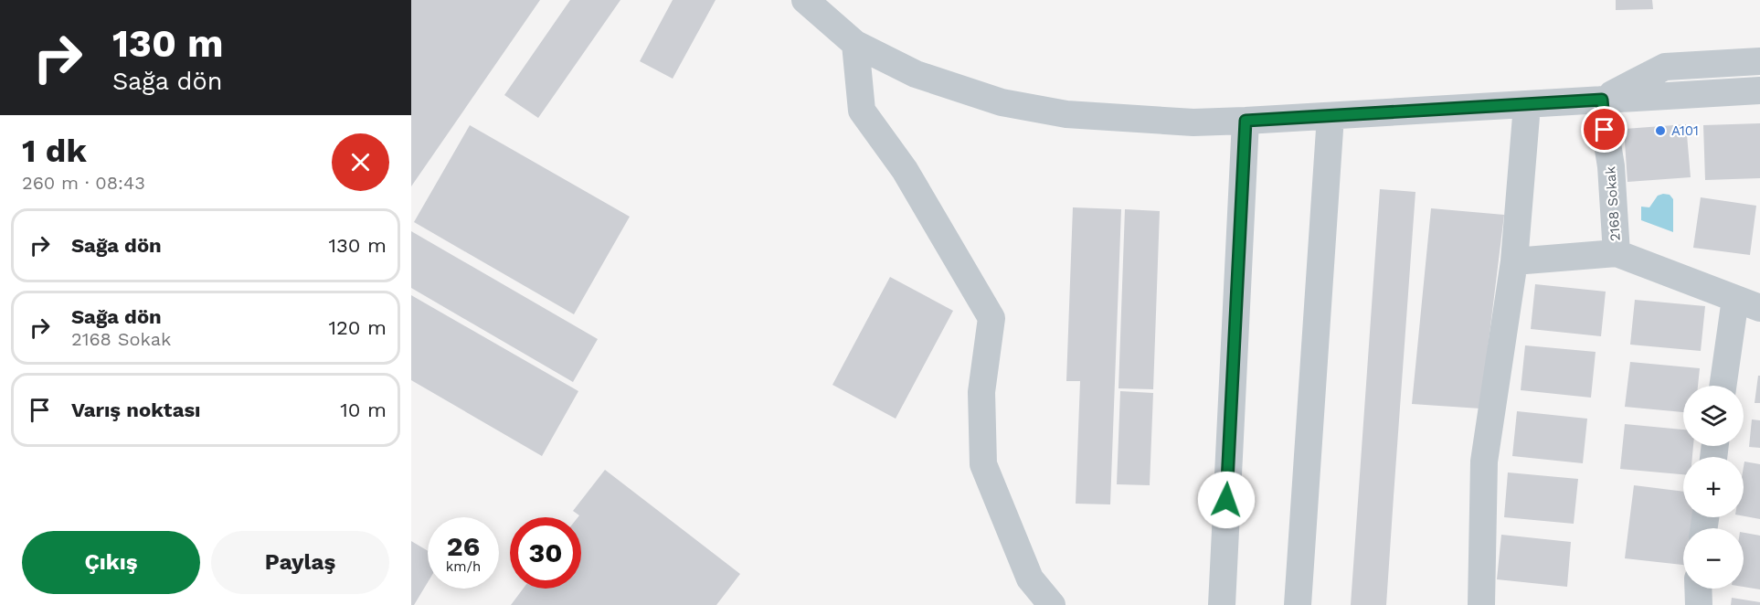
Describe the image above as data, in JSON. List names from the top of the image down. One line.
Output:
{"streets":{"street":["2168 Sokak"]},"places":["A101"],"page":{"turn":["130 m","Sağa dön"],"heading":["1 dk","260 m · 08:43"],"list":[{"name":"Sağa dön","value":"130 m"},{"name":"Sağa dön","note":"2168 Sokak","value":"120 m"},{"name":"Varış noktası","value":"10 m"}],"map_buttons":["+","−"],"speed":"26 km/h","limit":"30","buttons":["Çıkış","Paylaş"]}}
